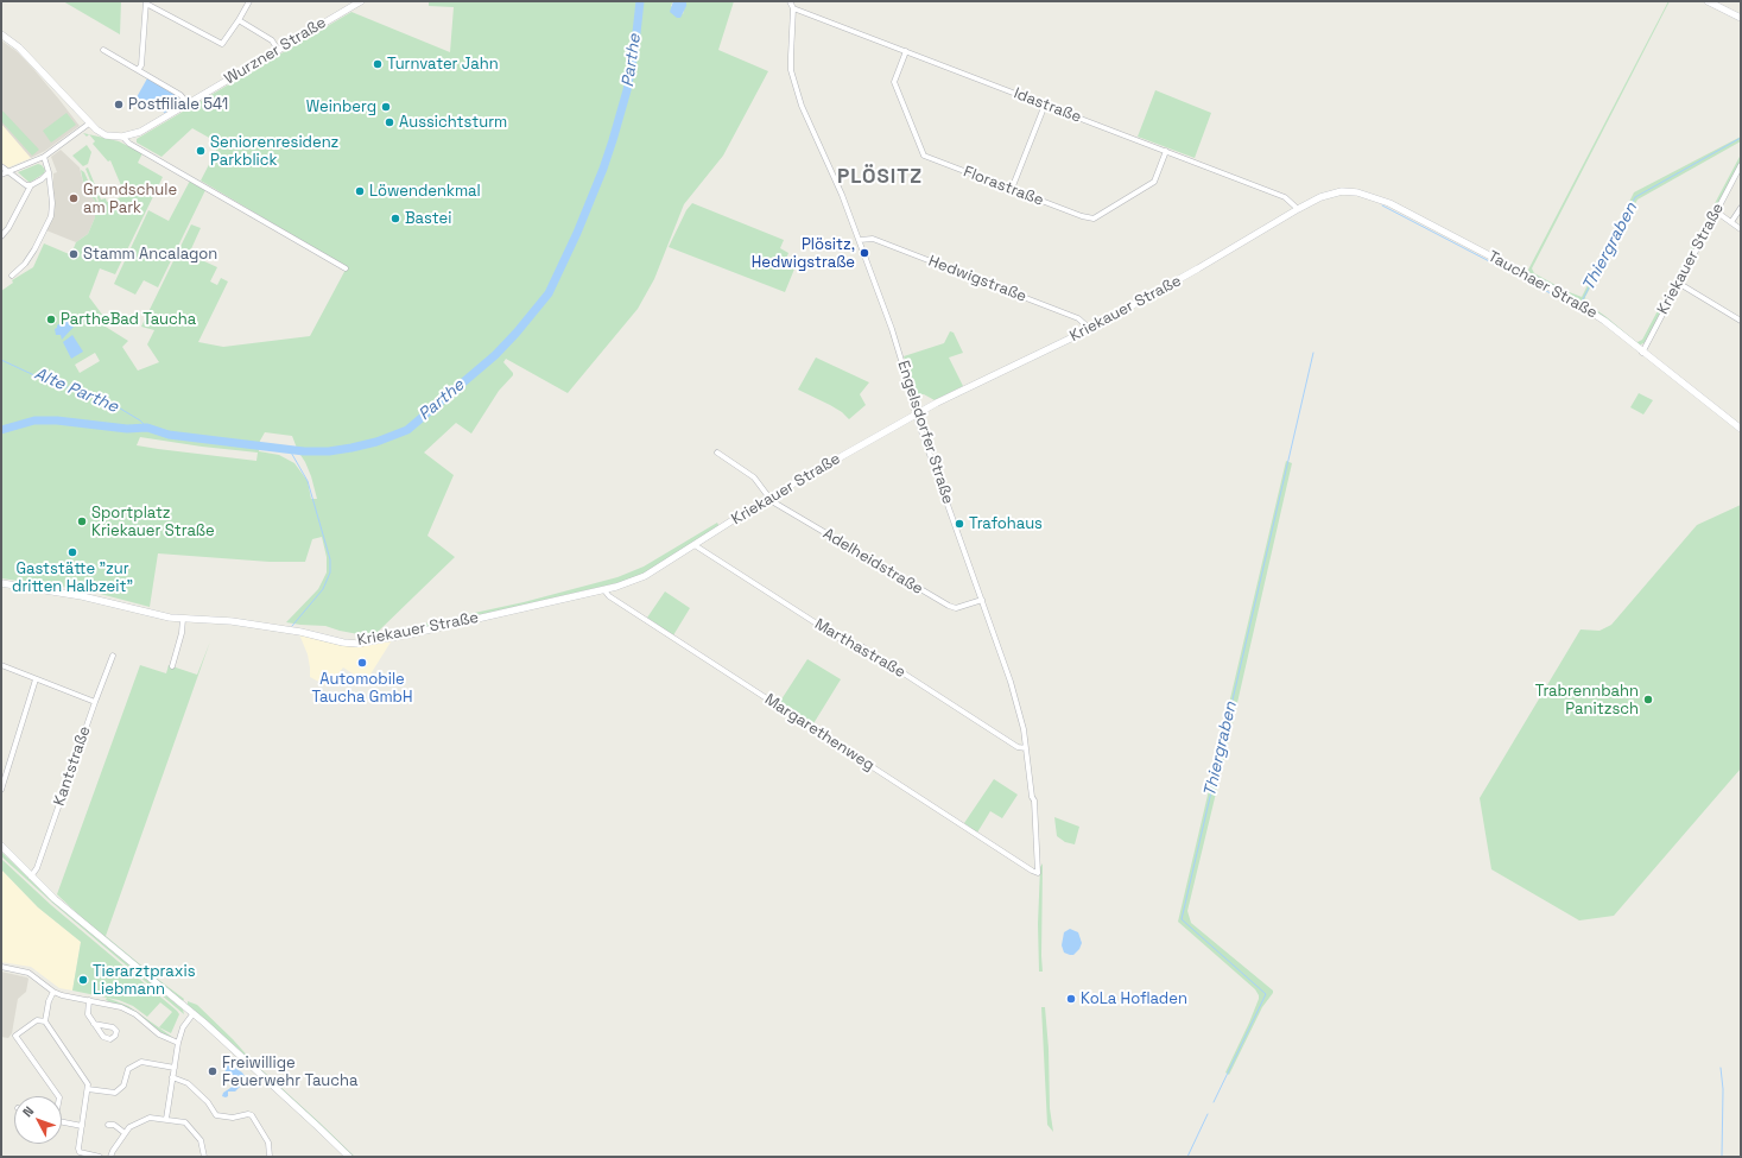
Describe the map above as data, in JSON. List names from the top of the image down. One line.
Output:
{"streets":{"street":["Wurzner Straße","Idastraße","Florastraße","Kriekauer Straße","Hedwigstraße","Tauchaer Straße","Engelsdorfer Straße","Adelheidstraße","Marthastraße","Margarethenweg","Kantstraße"]},"crossings":[["Idastraße","Florastraße"],["Idastraße","Kriekauer Straße"],["Idastraße","Engelsdorfer Straße"],["Kriekauer Straße","Hedwigstraße"],["Kriekauer Straße","Tauchaer Straße"],["Kriekauer Straße","Engelsdorfer Straße"],["Kriekauer Straße","Adelheidstraße"],["Kriekauer Straße","Marthastraße"],["Kriekauer Straße","Margarethenweg"],["Hedwigstraße","Engelsdorfer Straße"],["Engelsdorfer Straße","Adelheidstraße"],["Engelsdorfer Straße","Marthastraße"],["Engelsdorfer Straße","Margarethenweg"]],"districts":["PLÖSITZ"],"water":["Parthe","Thiergraben","Alte Parthe"],"places":["Turnvater Jahn","Postfiliale 541","Weinberg","Aussichtsturm","Seniorenresidenz Parkblick","Löwendenkmal","Grundschule am Park","Bastei","Plösitz, Hedwigstraße","Stamm Ancalagon","PartheBad Taucha","Sportplatz Kriekauer Straße","Trafohaus","Gaststätte \"zur dritten Halbzeit\"","Automobile Taucha GmbH","Trabrennbahn Panitzsch","Tierarztpraxis Liebmann","KoLa Hofladen","Freiwillige Feuerwehr Taucha"],"north":"top left"}
